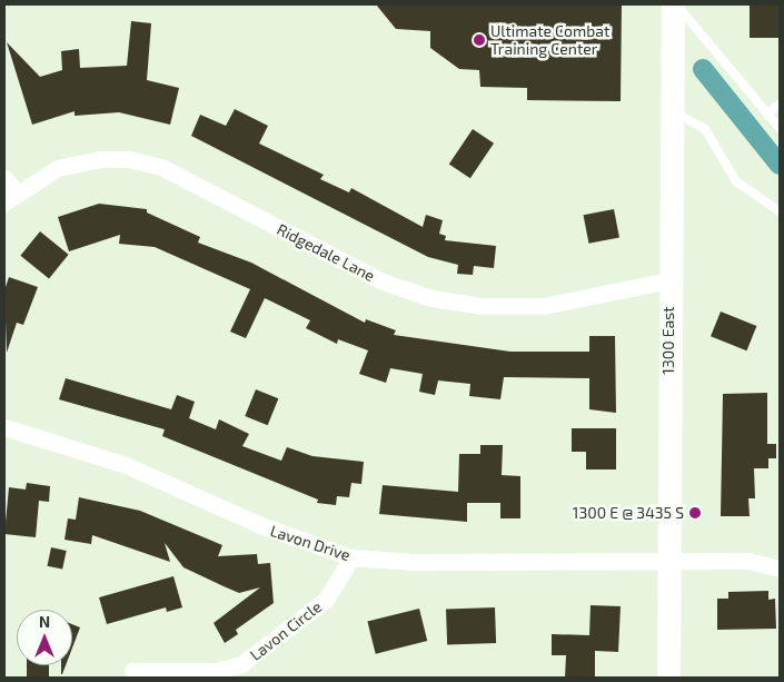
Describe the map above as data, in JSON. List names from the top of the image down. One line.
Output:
{"streets":{"main road":["1300 East"],"street":["Ridgedale Lane","Lavon Drive","Lavon Circle"]},"crossings":[["Ridgedale Lane","1300 East"],["1300 East","Lavon Drive"],["Lavon Drive","Lavon Circle"]],"places":["Ultimate Combat Training Center","1300 E @ 3435 S"],"north":"top"}
